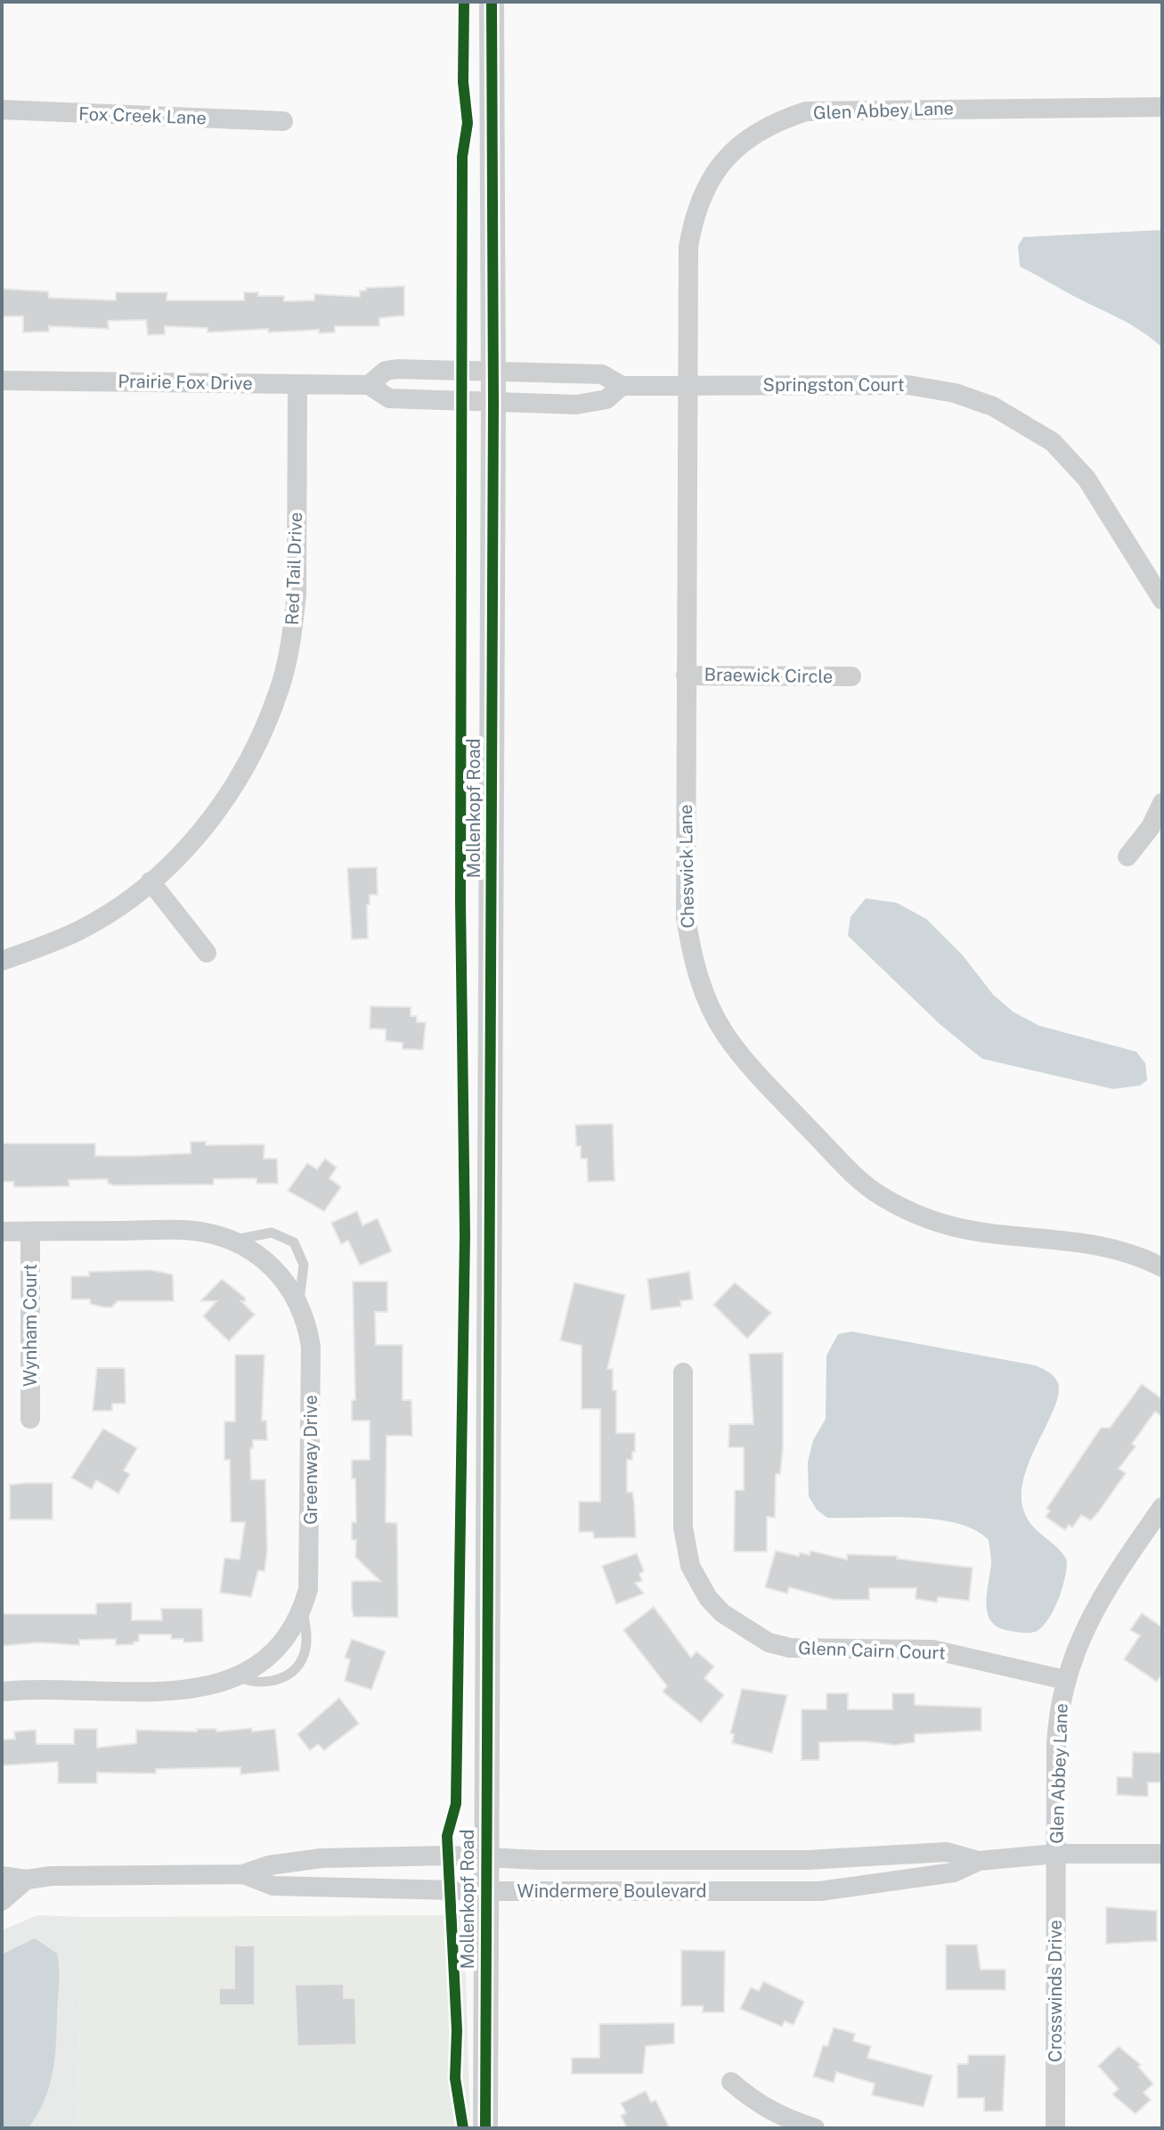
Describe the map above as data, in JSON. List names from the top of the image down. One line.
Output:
{"streets":{"street":["Glen Abbey Lane","Fox Creek Lane","Prairie Fox Drive","Springston Court","Red Tail Drive","Braewick Circle","Mollenkopf Road","Cheswick Lane","Wynham Court","Greenway Drive","Glenn Cairn Court","Windermere Boulevard","Crosswinds Drive"]},"crossings":[["Glen Abbey Lane","Springston Court"],["Glen Abbey Lane","Cheswick Lane"],["Glen Abbey Lane","Glenn Cairn Court"],["Glen Abbey Lane","Windermere Boulevard"],["Glen Abbey Lane","Crosswinds Drive"],["Prairie Fox Drive","Springston Court"],["Prairie Fox Drive","Red Tail Drive"],["Prairie Fox Drive","Mollenkopf Road"],["Springston Court","Mollenkopf Road"],["Springston Court","Cheswick Lane"],["Braewick Circle","Cheswick Lane"],["Mollenkopf Road","Windermere Boulevard"],["Wynham Court","Greenway Drive"],["Windermere Boulevard","Crosswinds Drive"]]}
